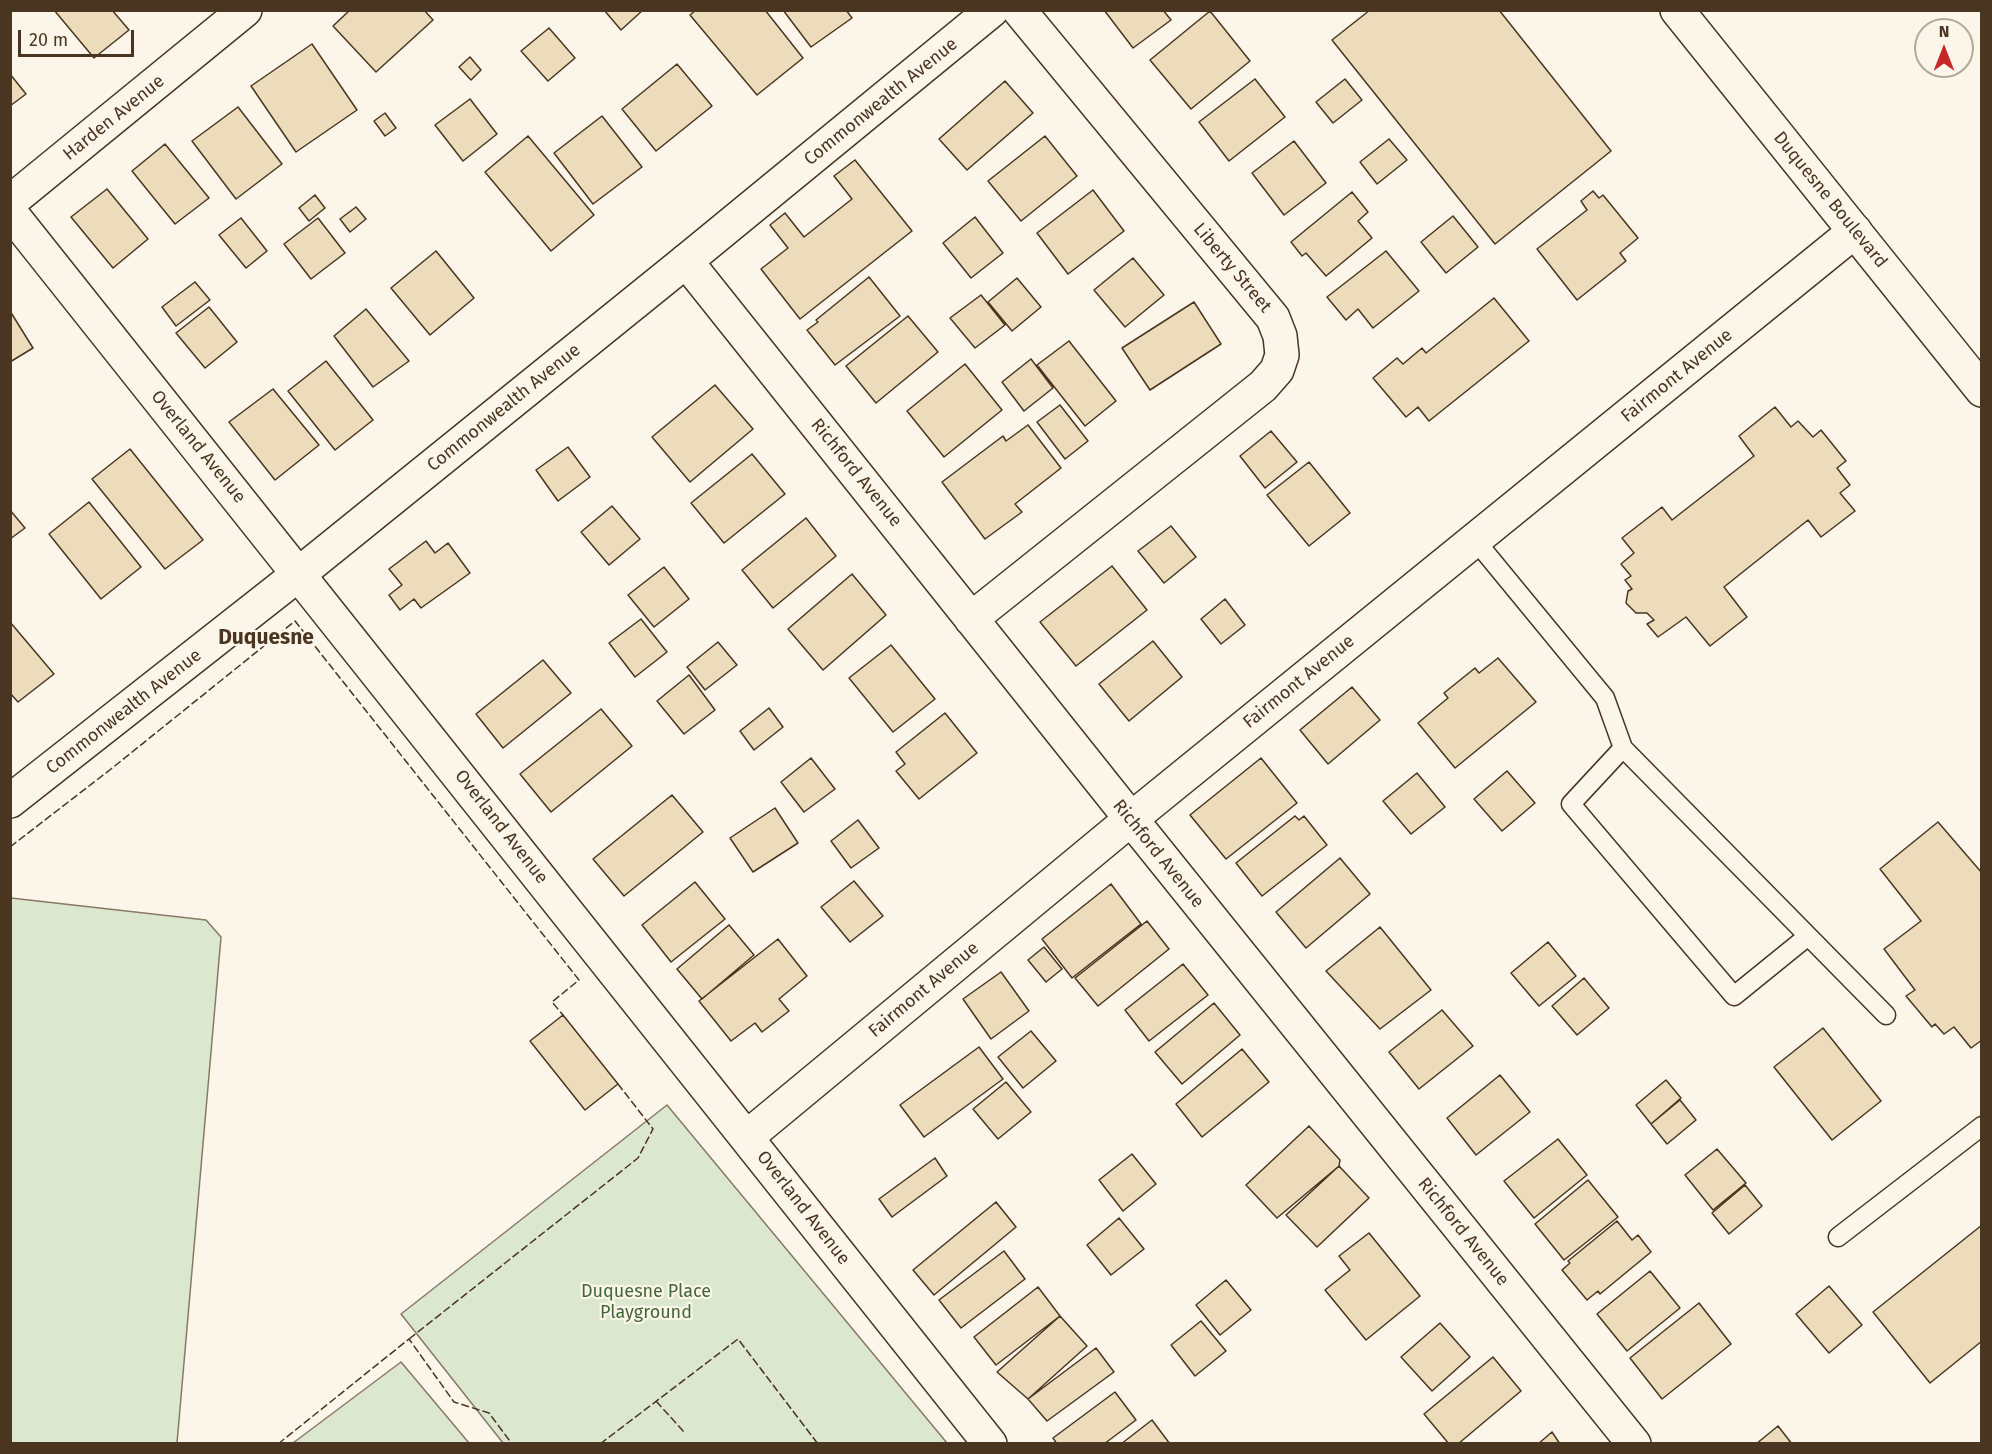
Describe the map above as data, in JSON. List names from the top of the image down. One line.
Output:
{"streets":{"street":["Commonwealth Avenue","Harden Avenue","Duquesne Boulevard","Liberty Street","Fairmont Avenue","Overland Avenue","Richford Avenue"]},"crossings":[["Commonwealth Avenue","Overland Avenue"],["Commonwealth Avenue","Richford Avenue"],["Duquesne Boulevard","Fairmont Avenue"],["Liberty Street","Richford Avenue"],["Fairmont Avenue","Overland Avenue"],["Fairmont Avenue","Richford Avenue"]],"districts":["Duquesne"],"parks":["Duquesne Place Playground"],"scale_bar":"20 m","north":"top"}
